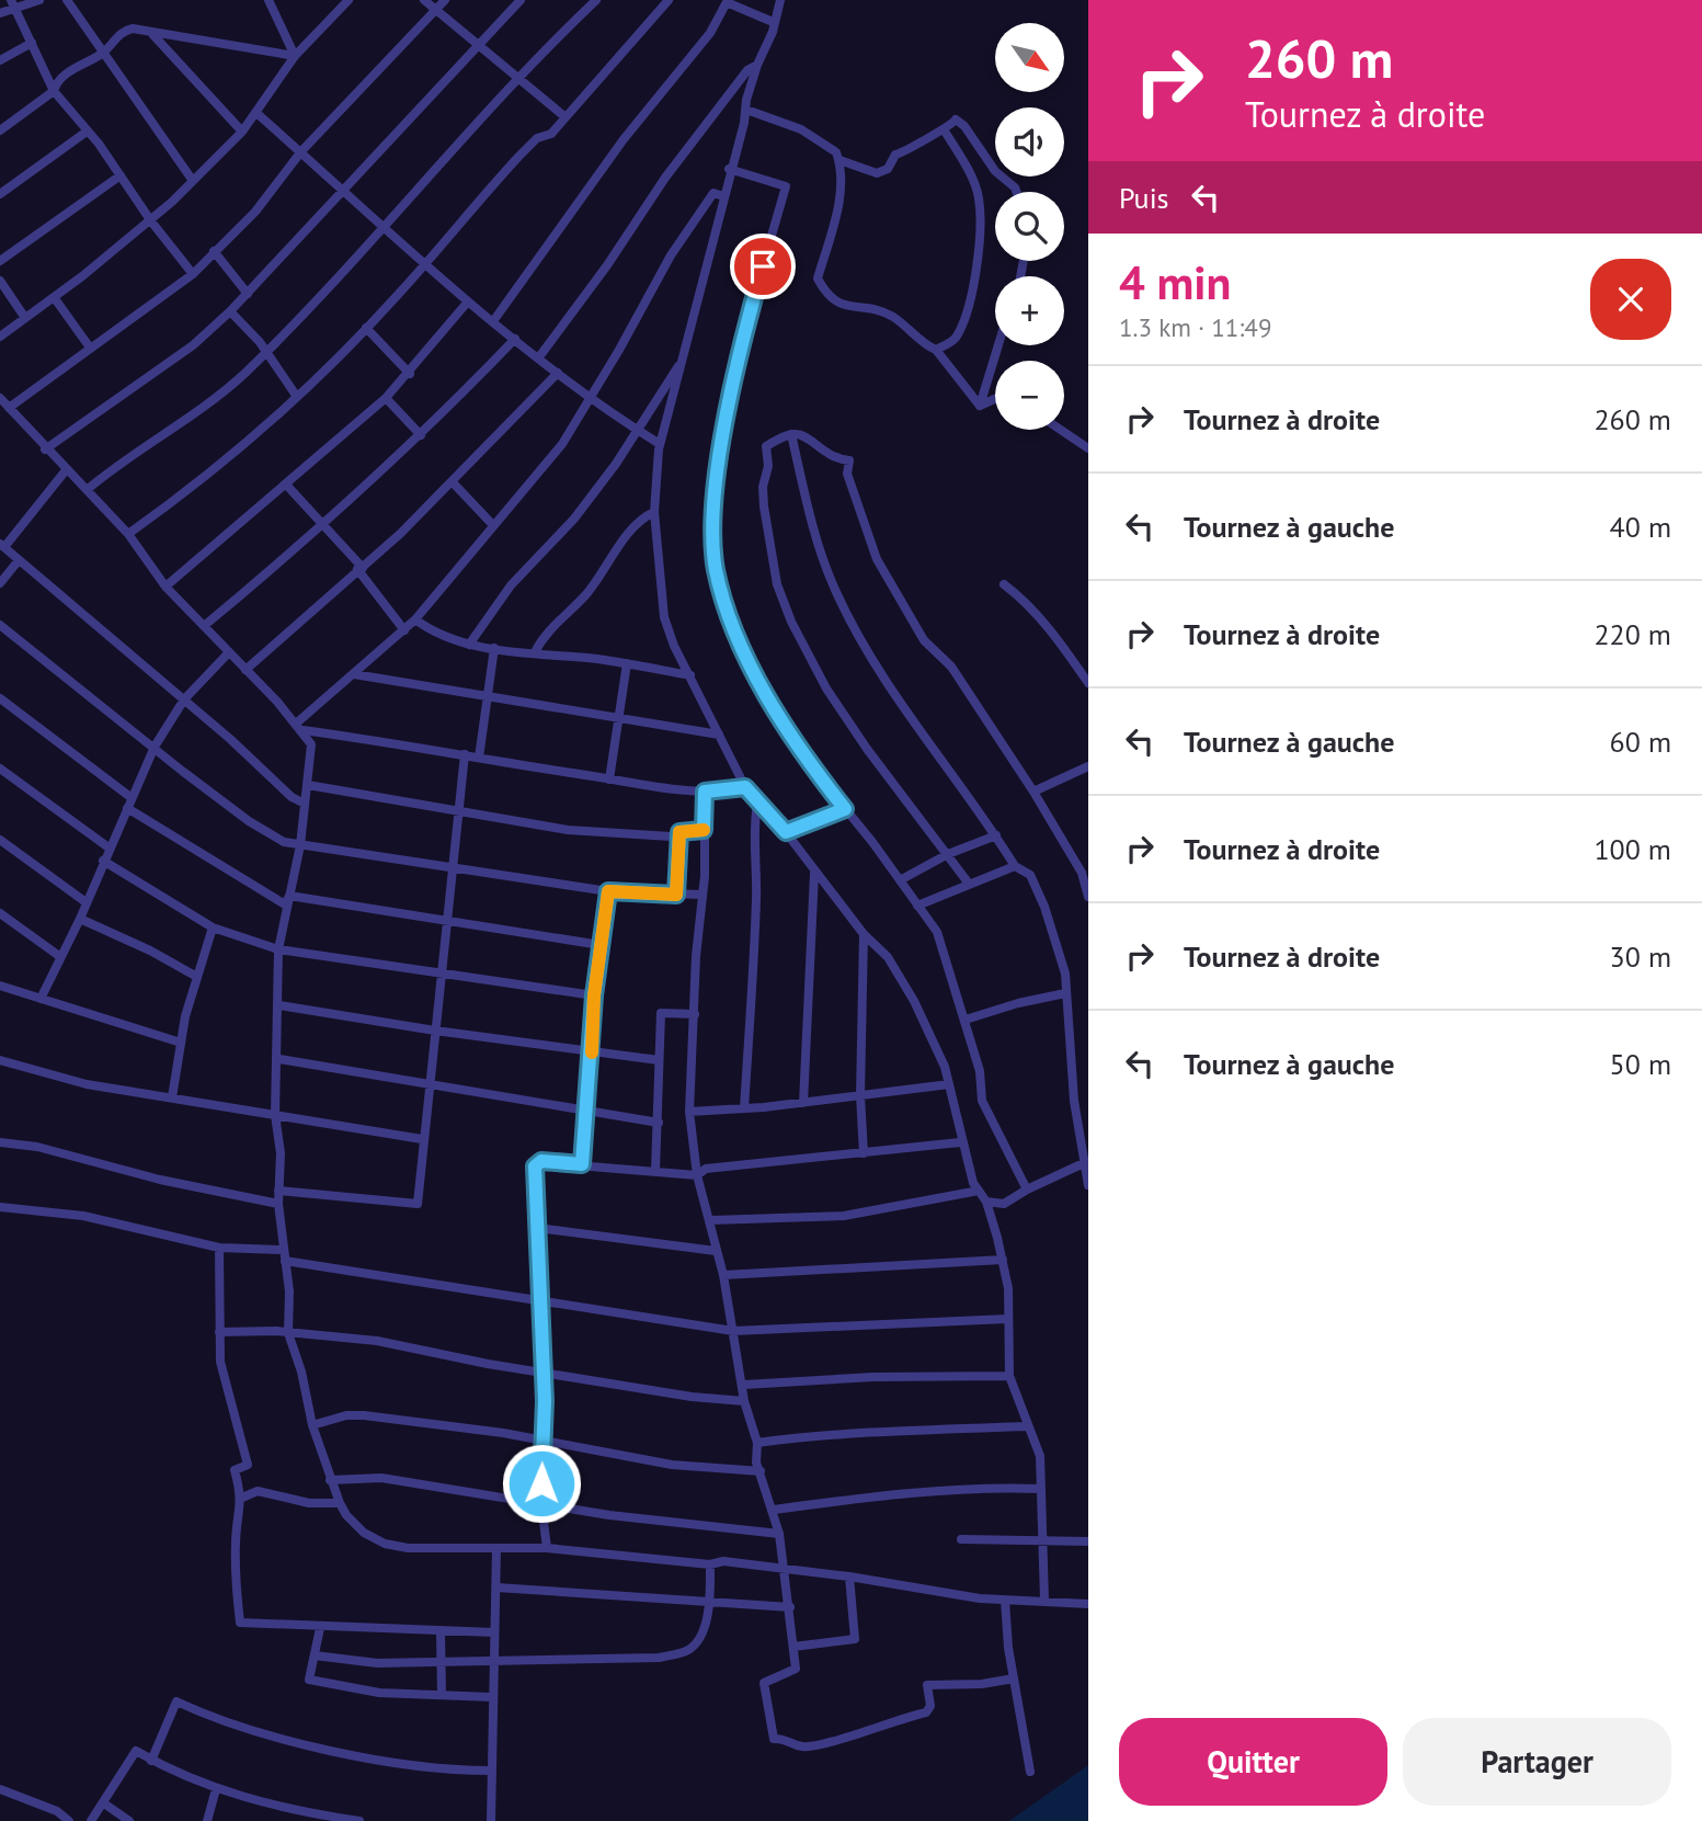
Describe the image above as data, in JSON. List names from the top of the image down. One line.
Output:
{"north":"bottom right","page":{"turn":["260 m","Tournez à droite"],"map_buttons":["+","−"],"then":"Puis","heading":["4 min","1.3 km · 11:49"],"list":[{"name":"Tournez à droite","value":"260 m"},{"name":"Tournez à gauche","value":"40 m"},{"name":"Tournez à droite","value":"220 m"},{"name":"Tournez à gauche","value":"60 m"},{"name":"Tournez à droite","value":"100 m"},{"name":"Tournez à droite","value":"30 m"},{"name":"Tournez à gauche","value":"50 m"}],"buttons":["Quitter","Partager"]}}
